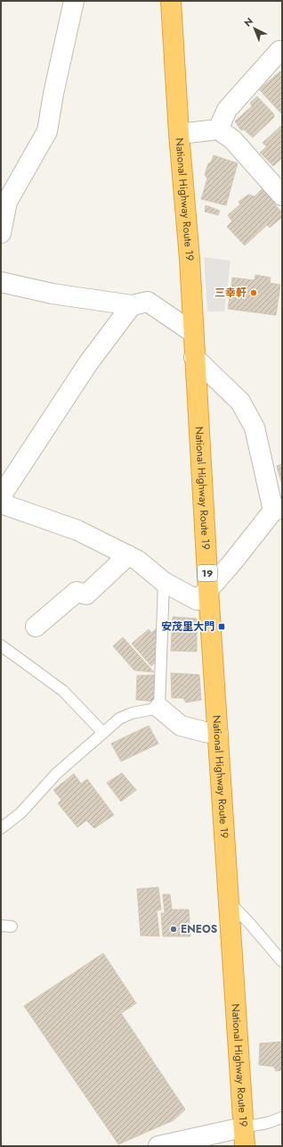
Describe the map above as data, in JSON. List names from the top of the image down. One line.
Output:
{"streets":{"highway":["National Highway Route 19","19"]},"places":{"other":["三幸軒","ENEOS"],"transit":["安茂里大門"]},"north":"top left"}
